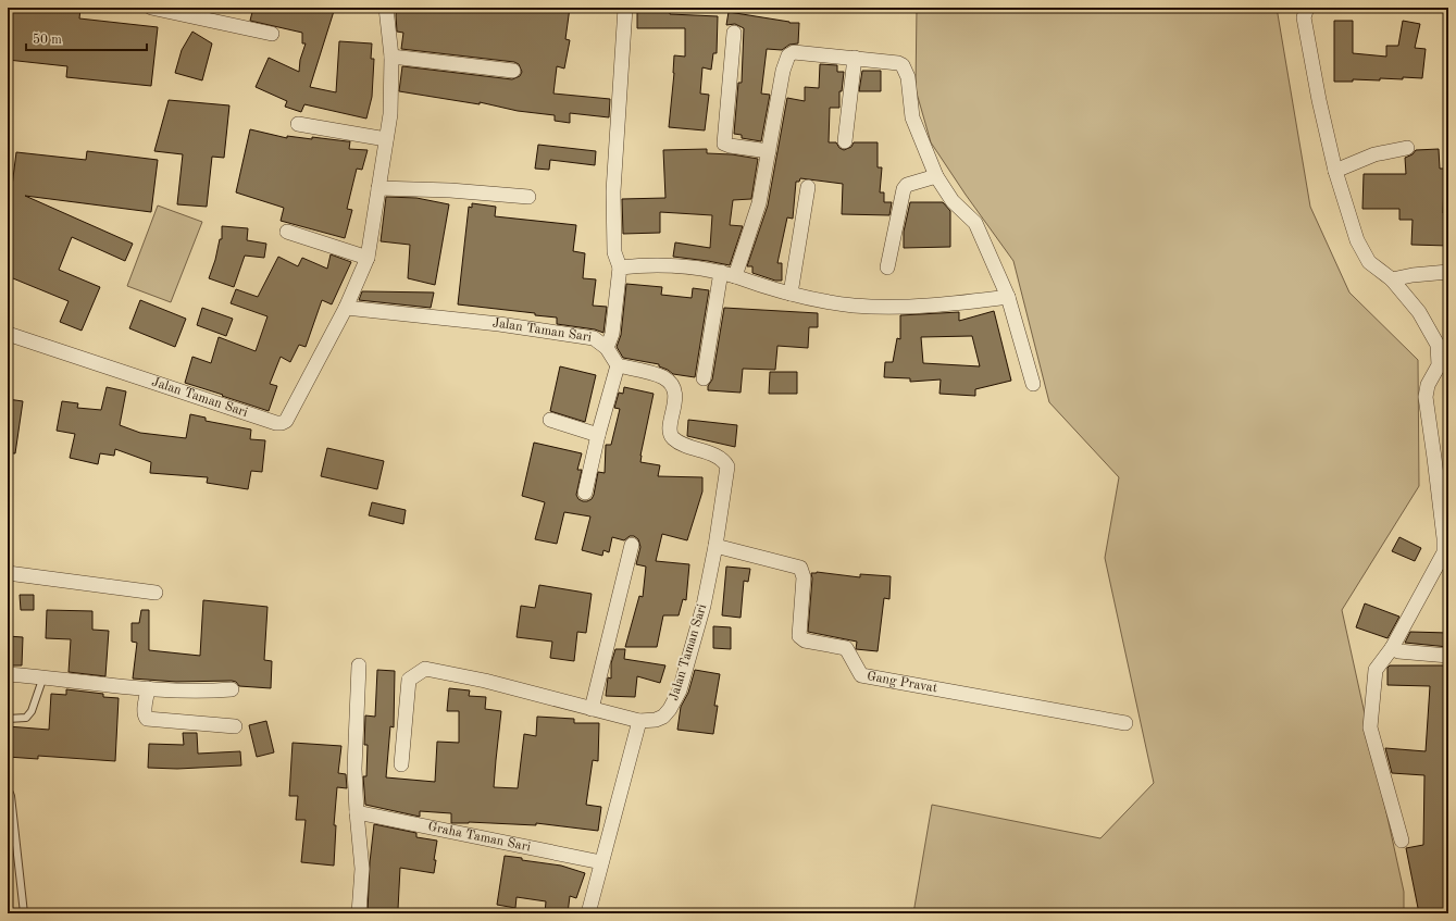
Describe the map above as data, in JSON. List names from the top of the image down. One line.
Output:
{"streets":{"street":["Jalan Taman Sari","Gang Pravat","Graha Taman Sari"]},"crossings":[["Jalan Taman Sari","Gang Pravat"]],"scale_bar":"50 m"}
